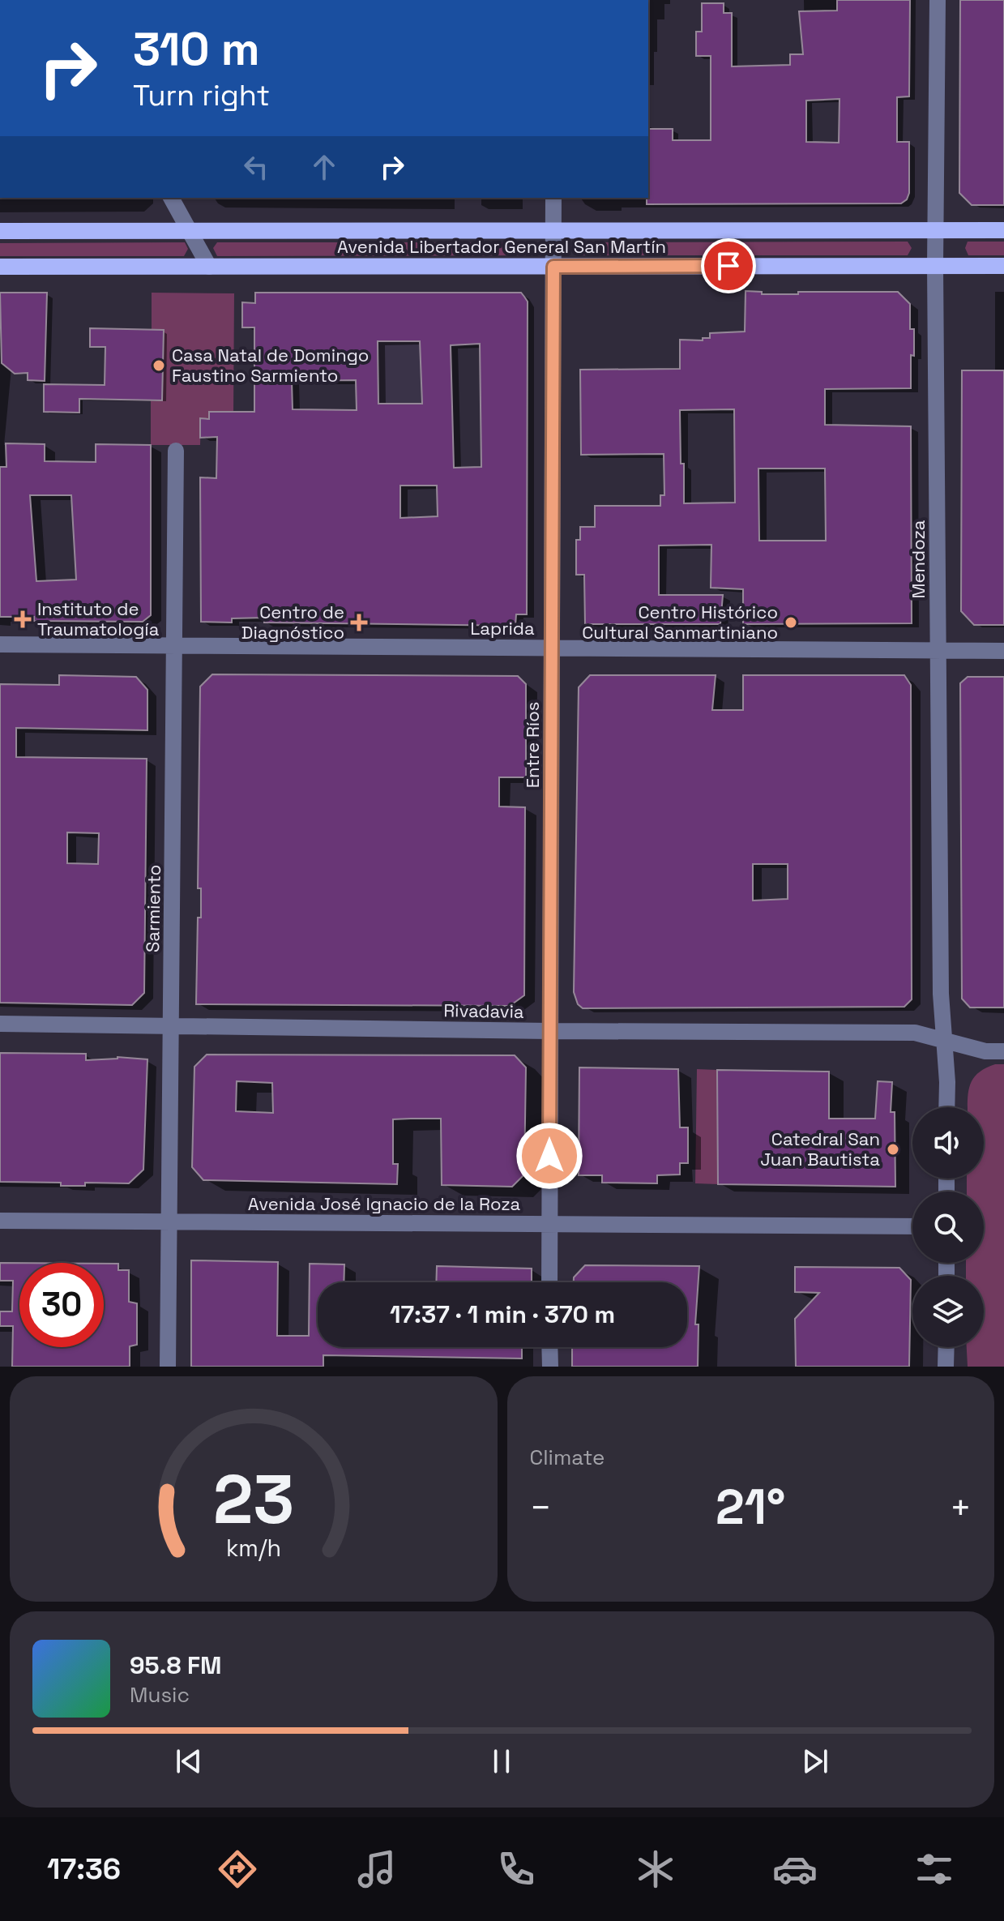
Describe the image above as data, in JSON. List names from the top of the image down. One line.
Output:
{"streets":{"main road":["Avenida Libertador General San Martín"],"street":["Mendoza","Laprida","Entre Ríos","Sarmiento","Rivadavia","Avenida José Ignacio de la Roza"]},"crossings":[["Avenida Libertador General San Martín","Mendoza"],["Avenida Libertador General San Martín","Entre Ríos"],["Mendoza","Laprida"],["Mendoza","Rivadavia"],["Laprida","Entre Ríos"],["Laprida","Sarmiento"],["Entre Ríos","Rivadavia"],["Entre Ríos","Avenida José Ignacio de la Roza"],["Sarmiento","Rivadavia"],["Sarmiento","Avenida José Ignacio de la Roza"]],"places":{"other":["Casa Natal de Domingo Faustino Sarmiento","Centro Histórico Cultural Sanmartiniano","Catedral San Juan Bautista"],"health":["Instituto de Traumatología","Centro de Diagnóstico"]},"page":{"turn":["310 m","Turn right"],"limit":"30","trip":"17:37 · 1 min · 370 m","tile":"Climate","heat":["−","21°","+"],"song":["95.8 FM","Music"],"tabs":"17:36","gauge":["23","km/h"]}}
